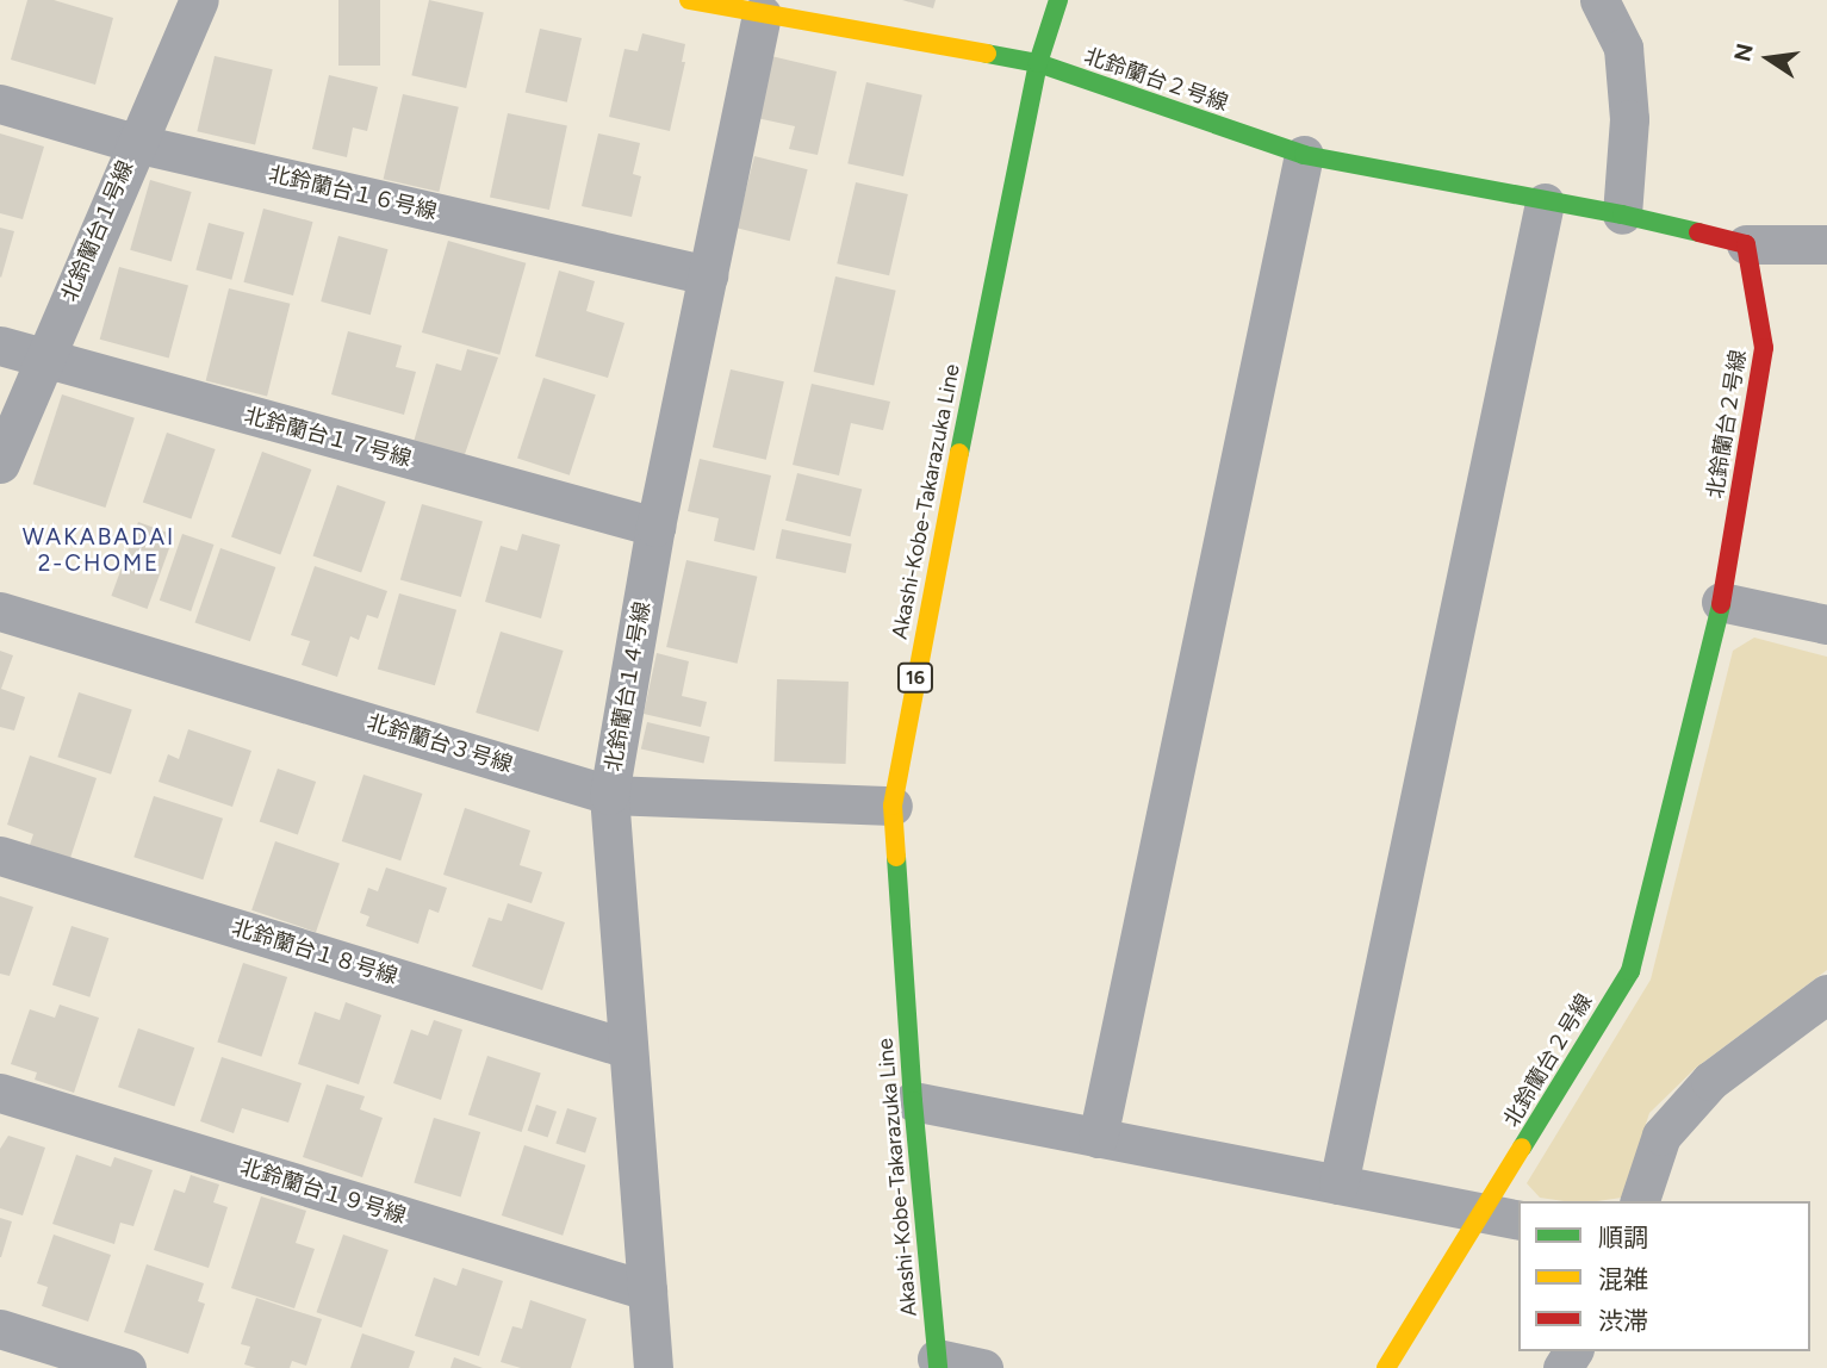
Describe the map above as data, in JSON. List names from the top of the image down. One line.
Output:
{"streets":{"street":["北鈴蘭台２号線","北鈴蘭台１６号線","北鈴蘭台１号線","北鈴蘭台１７号線","Akashi-Kobe-Takarazuka Line","16","北鈴蘭台１４号線","北鈴蘭台３号線","北鈴蘭台１８号線","北鈴蘭台１９号線"]},"crossings":[["北鈴蘭台２号線","Akashi-Kobe-Takarazuka Line"],["北鈴蘭台２号線","北鈴蘭台１４号線"],["北鈴蘭台１６号線","北鈴蘭台１号線"],["北鈴蘭台１６号線","北鈴蘭台１４号線"],["北鈴蘭台１号線","北鈴蘭台１７号線"],["北鈴蘭台１７号線","北鈴蘭台１４号線"],["Akashi-Kobe-Takarazuka Line","北鈴蘭台３号線"],["北鈴蘭台１４号線","北鈴蘭台３号線"],["北鈴蘭台１４号線","北鈴蘭台１８号線"],["北鈴蘭台１４号線","北鈴蘭台１９号線"]],"districts":["WAKABADAI 2-CHOME"],"legend":["順調","混雑","渋滞"],"north":"left"}
